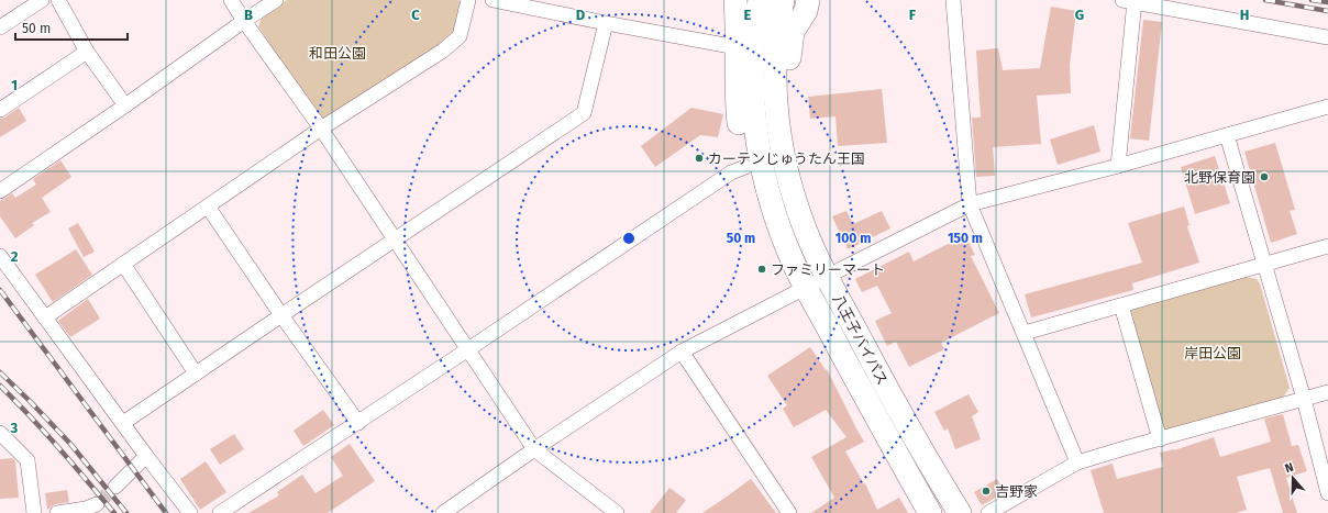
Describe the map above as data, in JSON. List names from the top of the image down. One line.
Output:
{"streets":{"highway":["八王子バイパス"]},"parks":["和田公園","岸田公園"],"places":["カーテンじゅうたん王国","北野保育園","ファミリーマート","吉野家"],"scale_bar":"50 m","north":"top","grid":{"columns":["B","C","D","E","F","G","H"],"rows":["1","2","3"]},"rings":["50 m","100 m","150 m"]}
